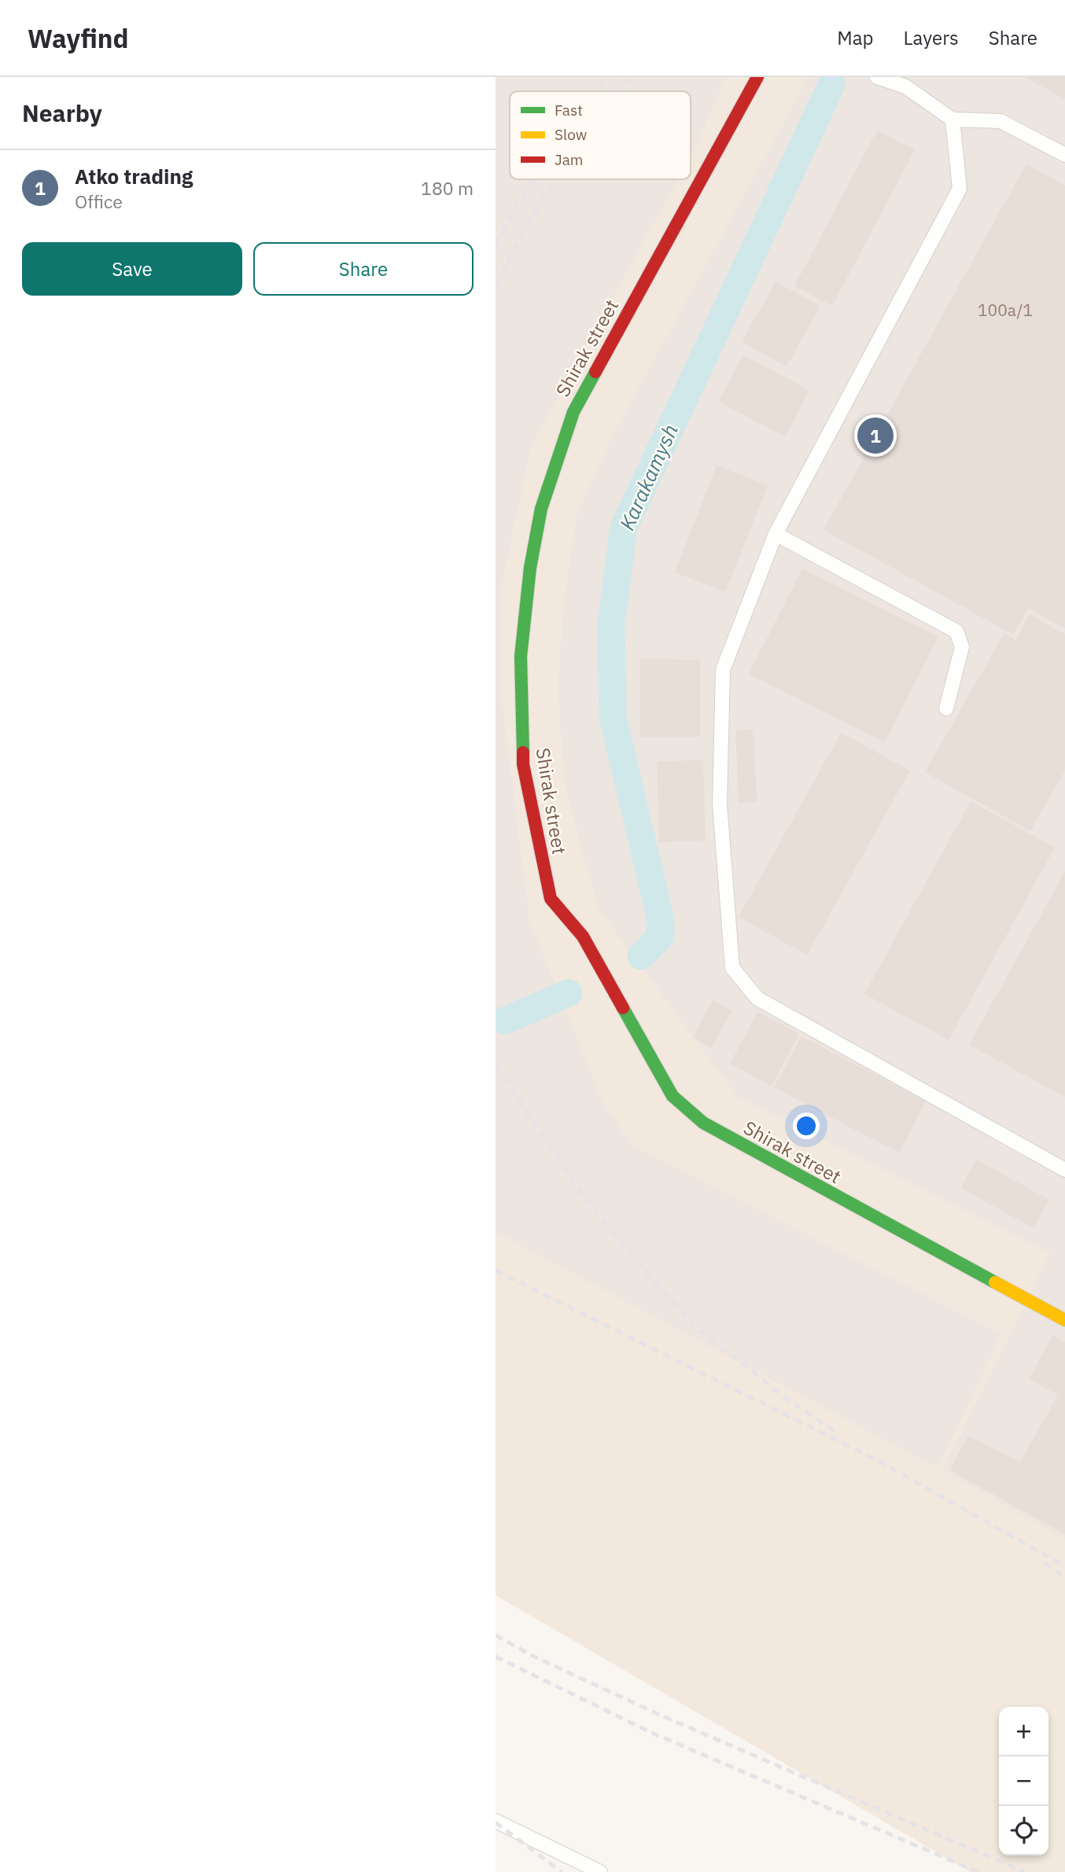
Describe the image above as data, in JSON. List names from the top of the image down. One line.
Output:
{"streets":{"street":["Shirak street"]},"water":["Karakamysh"],"house_numbers":["100a/1"],"legend":["Fast","Slow","Jam"],"page":{"header":"Wayfind","nav":["Map","Layers","Share"],"heading":"Nearby","list":[{"mark":"1","name":"Atko trading","note":"Office","value":"180 m"}],"buttons":["Save","Share"],"pins":"1","map_buttons":["+","−"]}}
